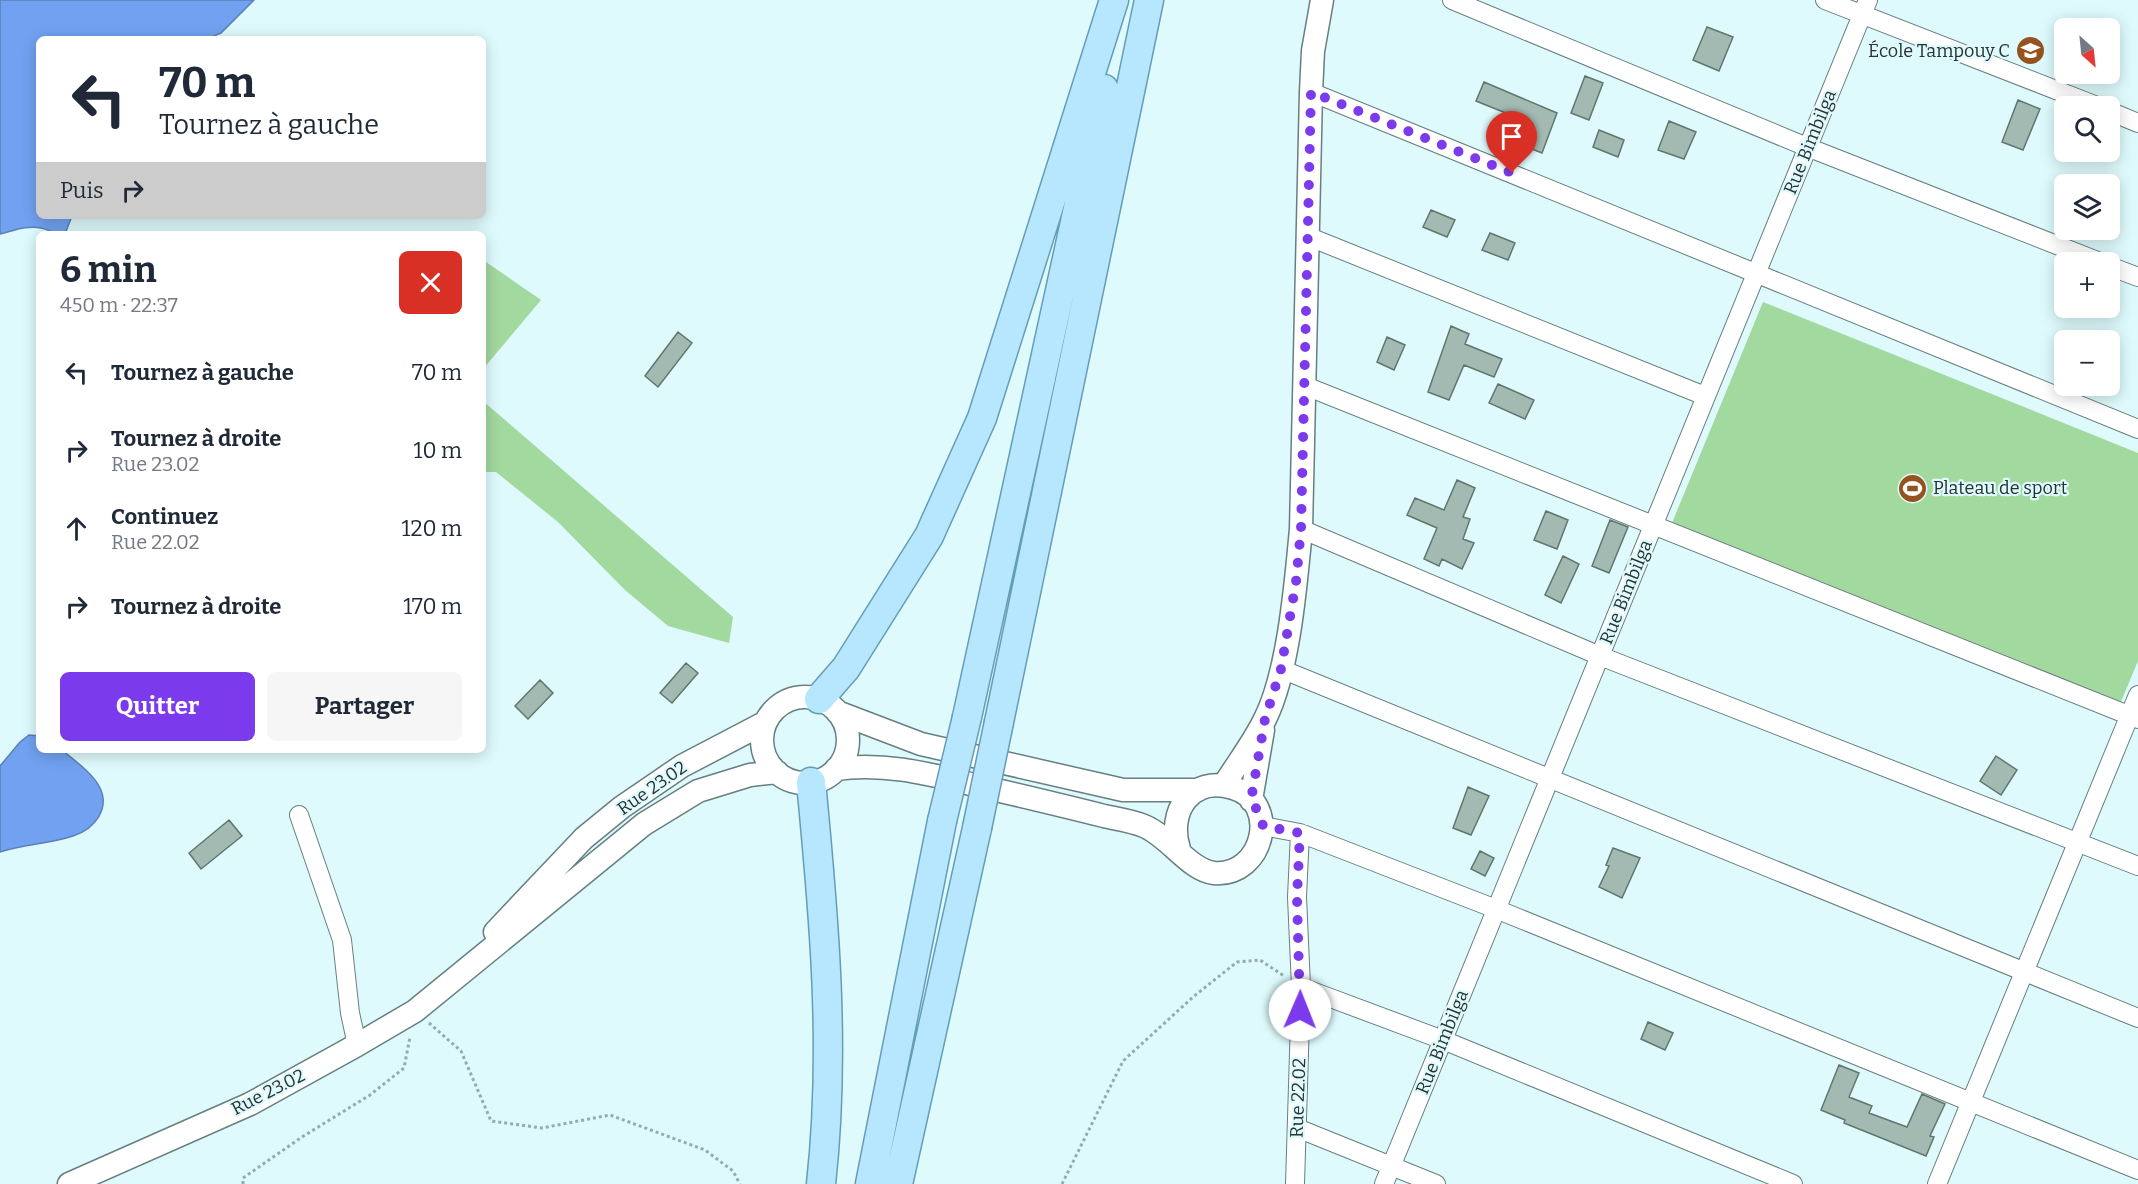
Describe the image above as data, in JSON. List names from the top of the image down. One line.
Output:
{"streets":{"street":["Rue Bimbilga","Rue 23.02","Rue 22.02"]},"places":{"school or university":["École Tampouy C"],"sports":["Plateau de sport"]},"north":"bottom right","page":{"map_buttons":["+","−"],"turn":["70 m","Tournez à gauche"],"then":"Puis","heading":["6 min","450 m · 22:37"],"list":[{"name":"Tournez à gauche","value":"70 m"},{"name":"Tournez à droite","note":"Rue 23.02","value":"10 m"},{"name":"Continuez","note":"Rue 22.02","value":"120 m"},{"name":"Tournez à droite","value":"170 m"}],"buttons":["Quitter","Partager"]}}
